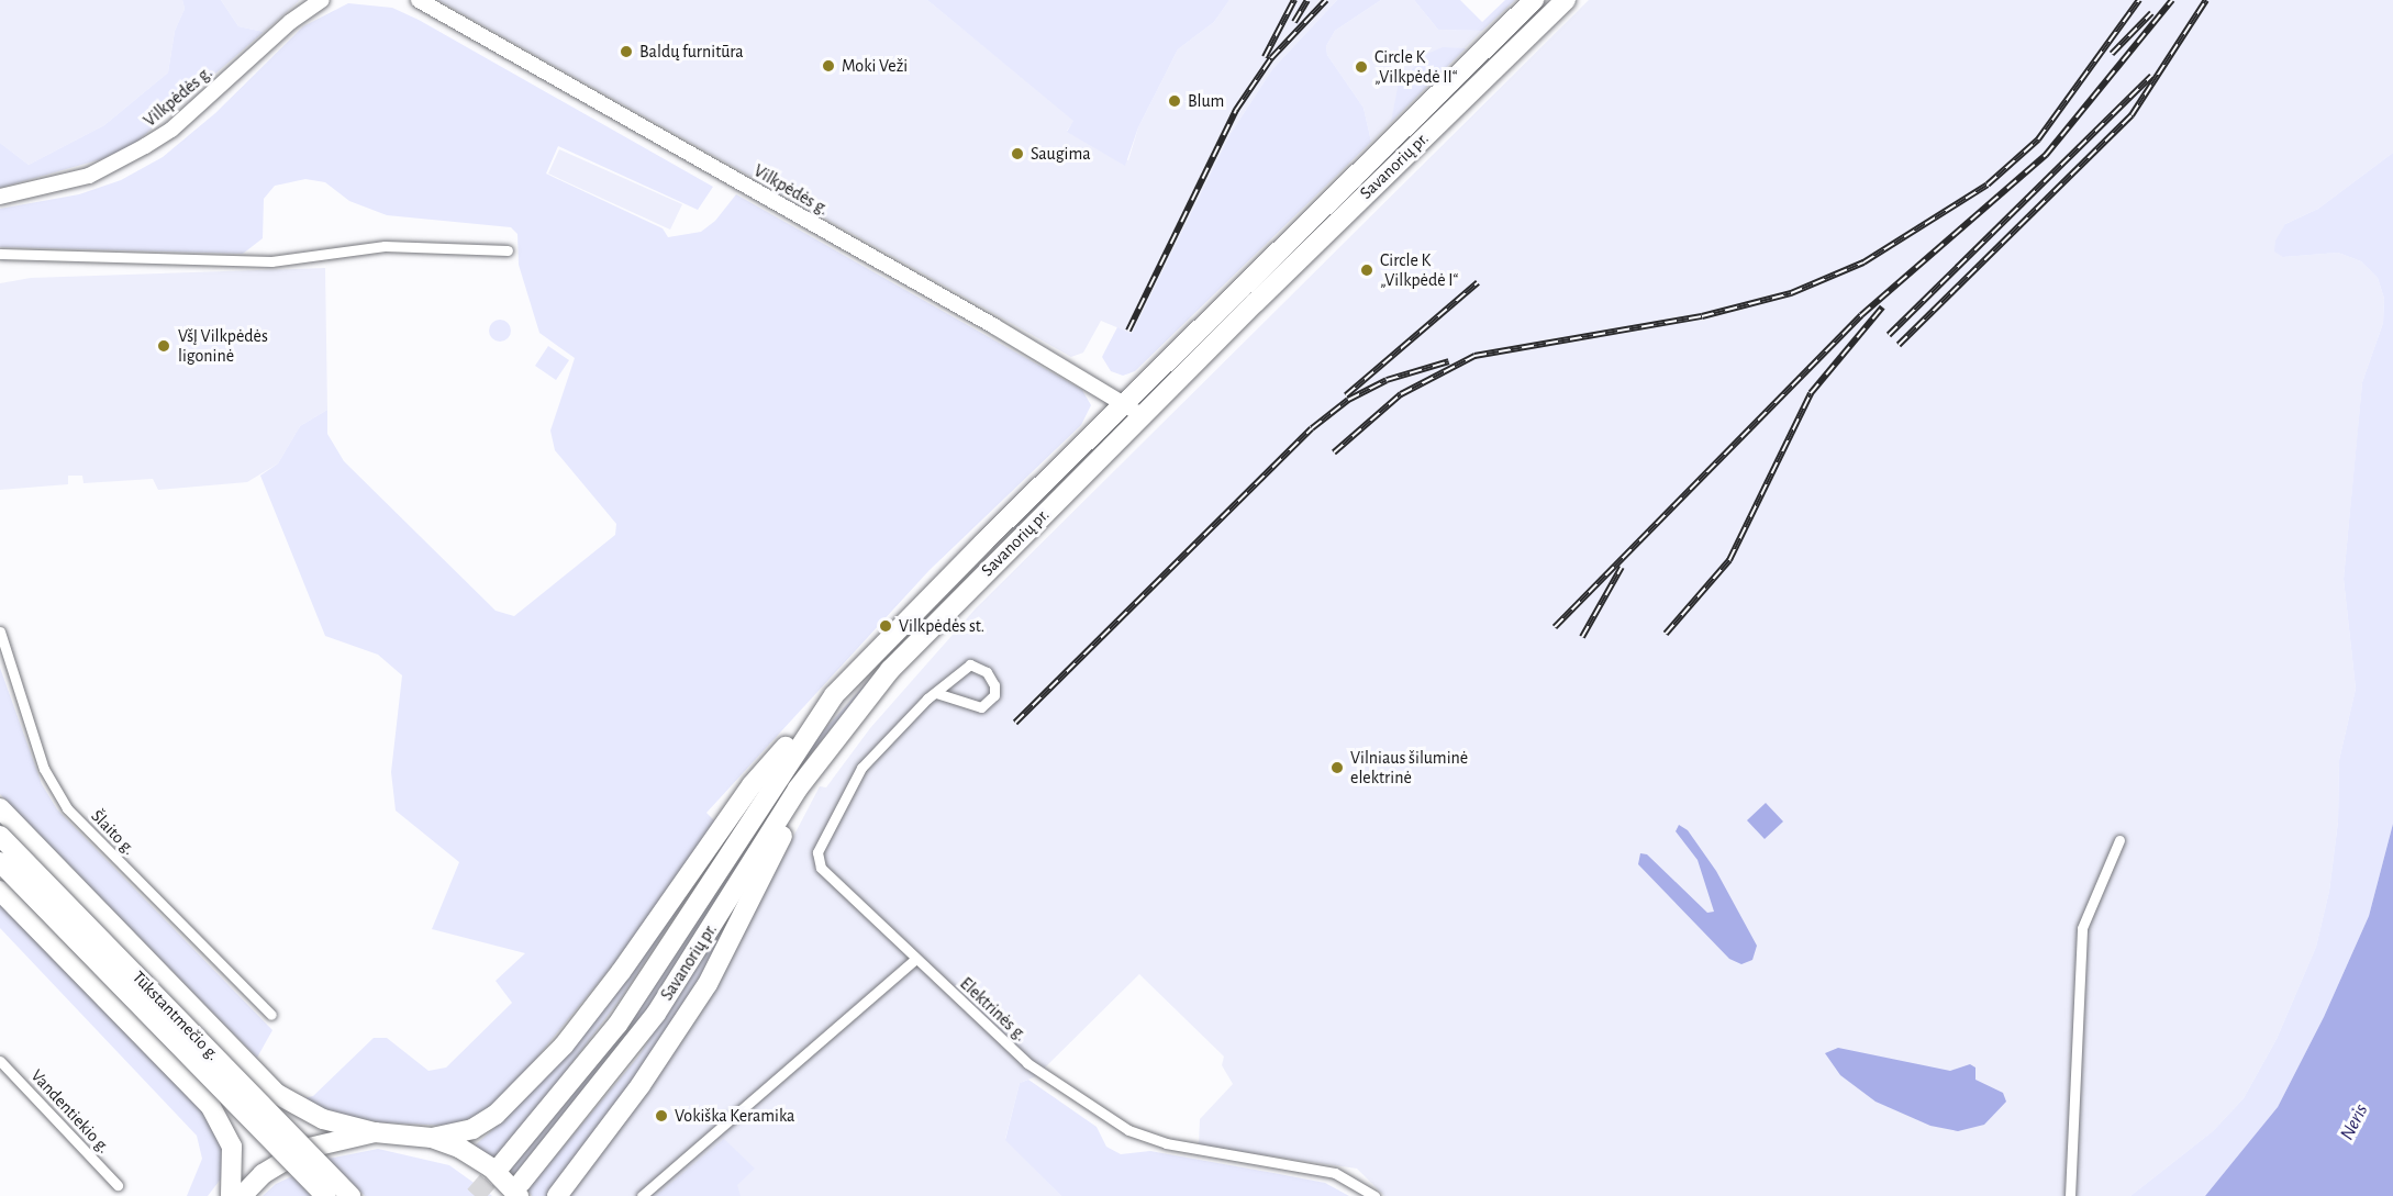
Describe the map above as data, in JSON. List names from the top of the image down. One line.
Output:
{"streets":{"highway":["Savanorių pr.","Tūkstantmečio g."],"main road":["Vilkpėdės g."],"street":["Šlaito g.","Elektrinės g.","Vandentiekio g."]},"crossings":[["Vilkpėdės g.","Savanorių pr."]],"water":["Neris"],"places":["Baldų furnitūra","Moki Veži","Circle K „Vilkpėdė II“","Blum","Saugima","Circle K „Vilkpėdė I“","VšĮ Vilkpėdės ligoninė","Vilkpėdės st.","Vilniaus šiluminė elektrinė","Vokiška Keramika"]}
